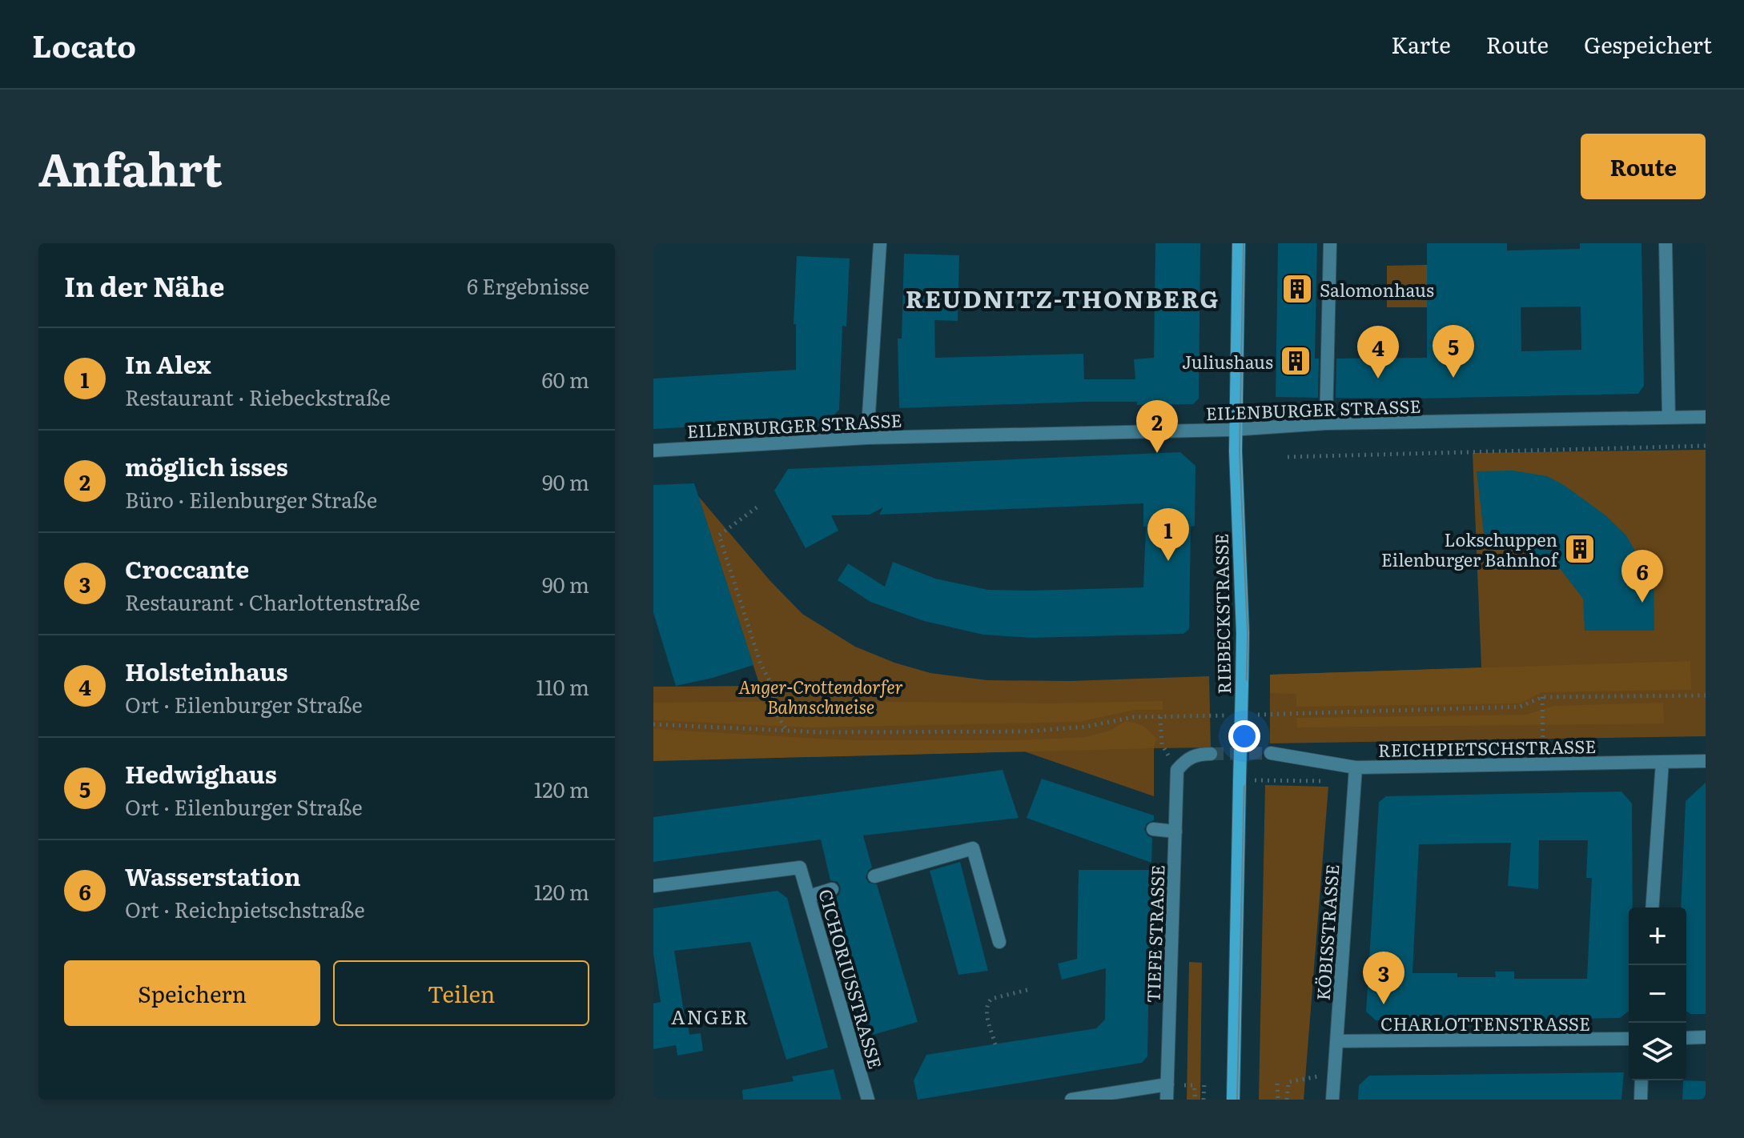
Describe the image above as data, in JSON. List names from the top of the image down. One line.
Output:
{"streets":{"main road":["RIEBECKSTRASSE"],"street":["EILENBURGER STRASSE","REICHPIETSCHSTRASSE","KÖBISSTRASSE","TIEFE STRASSE","CICHORIUSSTRASSE","CHARLOTTENSTRASSE"]},"crossings":[["EILENBURGER STRASSE","RIEBECKSTRASSE"],["REICHPIETSCHSTRASSE","KÖBISSTRASSE"],["KÖBISSTRASSE","CHARLOTTENSTRASSE"]],"districts":["REUDNITZ-THONBERG","ANGER"],"parks":["Anger-Crottendorfer Bahnschneise"],"places":{"building":["Salomonhaus","Juliushaus","Lokschuppen Eilenburger Bahnhof"]},"page":{"header":"Locato","nav":["Karte","Route","Gespeichert"],"title":"Anfahrt","buttons":["Route",["Speichern","Teilen"]],"heading":["In der Nähe","6 Ergebnisse"],"pins":["5","4","2","1","6","3"],"list":[{"mark":"1","name":"In Alex","note":"Restaurant · Riebeckstraße","value":"60 m"},{"mark":"2","name":"möglich isses","note":"Büro · Eilenburger Straße","value":"90 m"},{"mark":"3","name":"Croccante","note":"Restaurant · Charlottenstraße","value":"90 m"},{"mark":"4","name":"Holsteinhaus","note":"Ort · Eilenburger Straße","value":"110 m"},{"mark":"5","name":"Hedwighaus","note":"Ort · Eilenburger Straße","value":"120 m"},{"mark":"6","name":"Wasserstation","note":"Ort · Reichpietschstraße","value":"120 m"}],"map_buttons":["+","−"]}}
